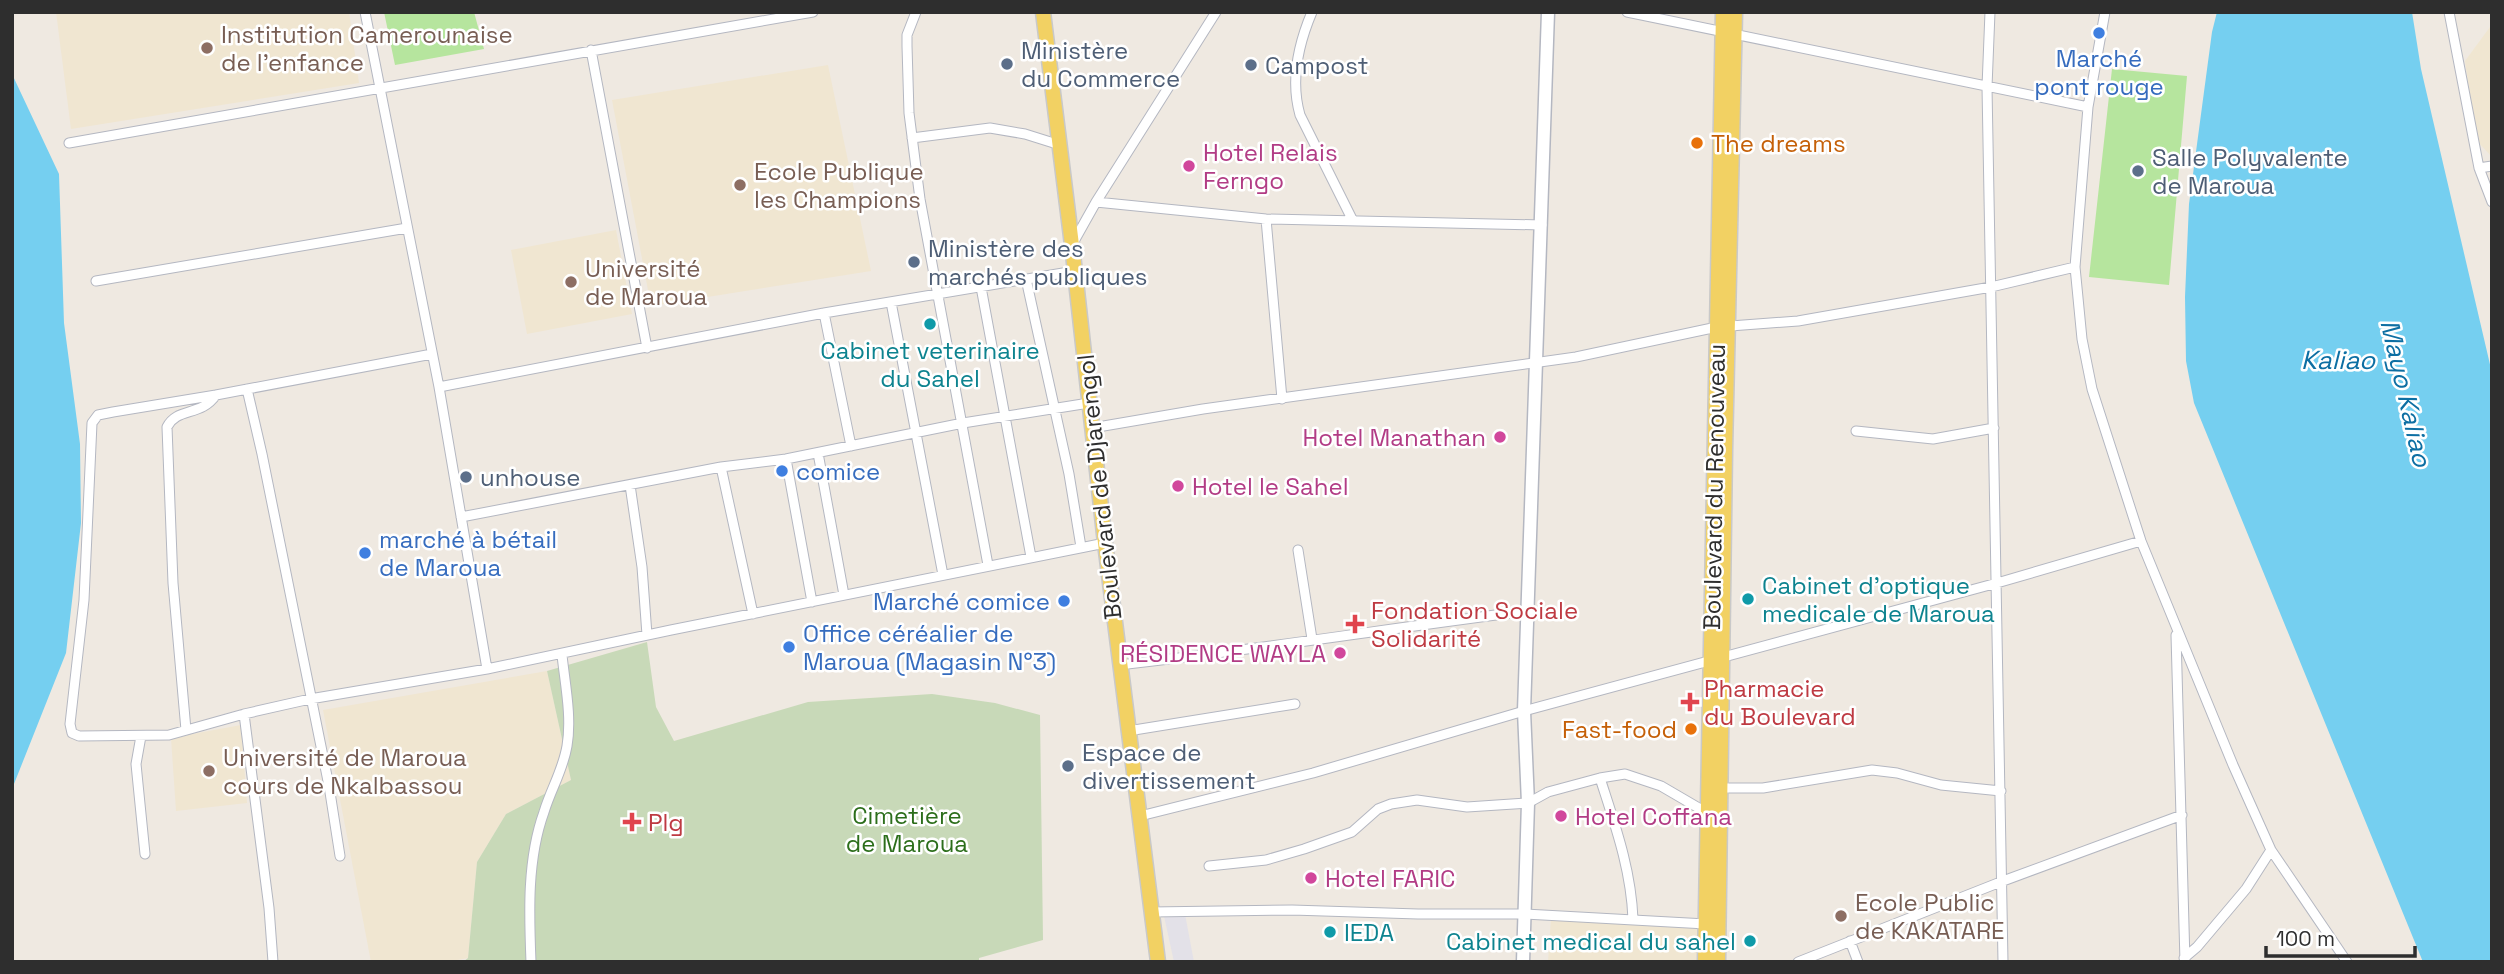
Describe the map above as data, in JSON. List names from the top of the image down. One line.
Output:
{"streets":{"main road":["Boulevard de Djarengol","Boulevard du Renouveau"]},"water":["Kaliao","Mayo Kaliao"],"parks":["Cimetière de Maroua"],"places":{"other":["Marché pont rouge","Institution Camerounaise de l'enfance","Ministère du Commerce","Campost","The dreams","Hotel Relais Ferngo","Salle Polyvalente de Maroua","Ecole Publique les Champions","Ministère des marchés publiques","Université de Maroua","Cabinet veterinaire du Sahel","Hotel Manathan","comice","unhouse","Hotel le Sahel","marché à bétail de Maroua","Cabinet d'optique medicale de Maroua","Marché comice","Office céréalier de Maroua (Magasin N°3)","RÉSIDENCE WAYLA","Fast-food","Espace de divertissement","Université de Maroua cours de Nkalbassou","Hotel Coffana","Hotel FARIC","Ecole Public de KAKATARE","IEDA","Cabinet medical du sahel"],"health":["Fondation Sociale Solidarité","Pharmacie du Boulevard","Plg"]},"scale_bar":"100 m"}
